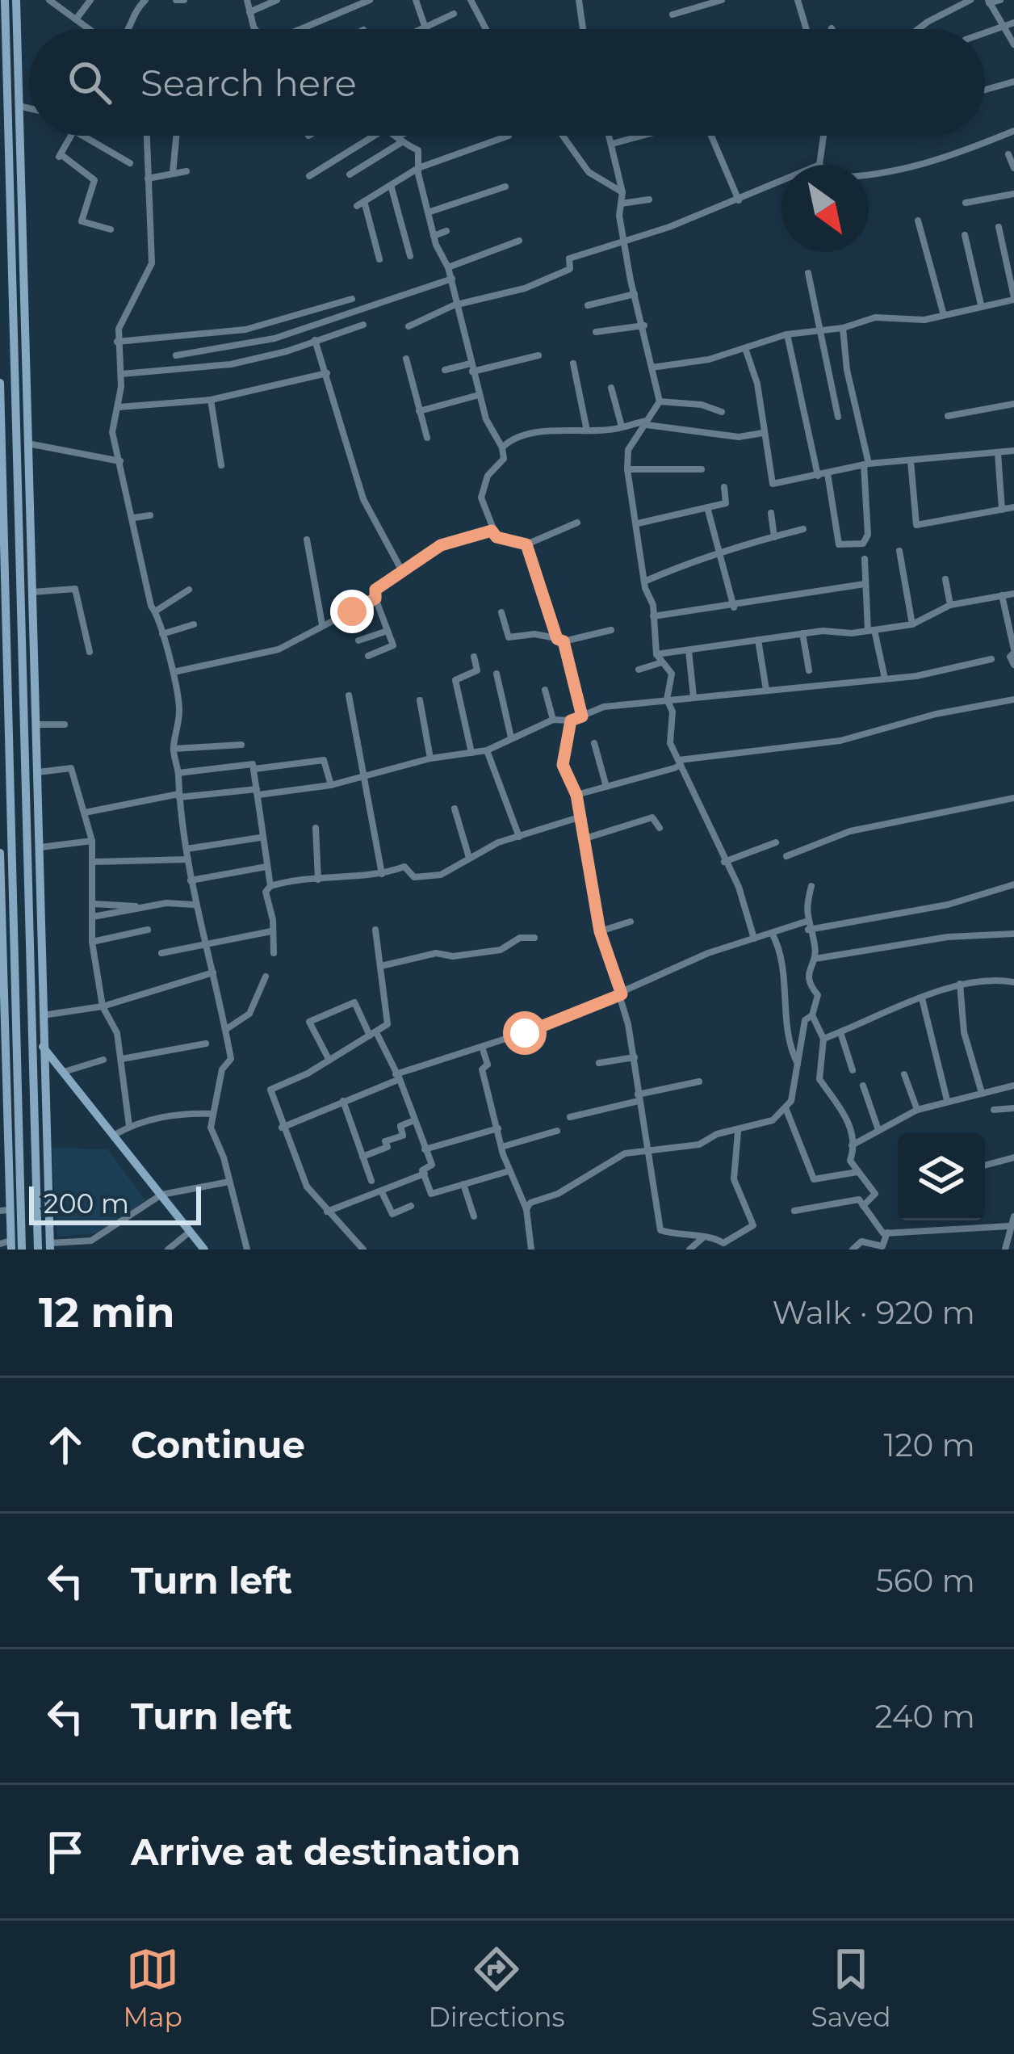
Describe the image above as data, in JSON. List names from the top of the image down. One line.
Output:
{"scale_bar":"200 m","north":"bottom right","page":{"search":"Search here","scale":"200 m","heading":["12 min","Walk · 920 m"],"list":[["Continue","120 m"],["Turn left","560 m"],["Turn left","240 m"],"Arrive at destination"],"nav":["Map","Directions","Saved"]}}
